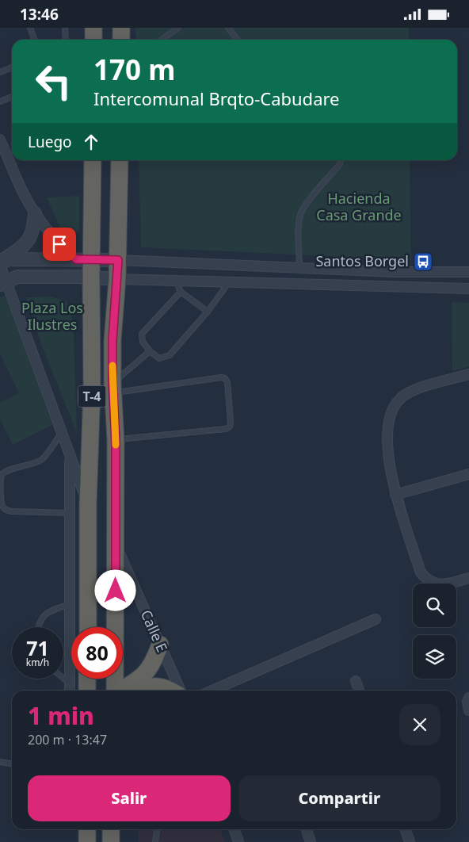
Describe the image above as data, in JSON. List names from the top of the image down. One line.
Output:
{"streets":{"highway":["T-4"],"street":["Calle E"]},"crossings":[["T-4","Calle E"]],"parks":["Hacienda Casa Grande","Plaza Los Ilustres"],"places":{"bus stop":["Santos Borgel"]},"page":{"status":"13:46","turn":["170 m","Intercomunal Brqto-Cabudare"],"then":"Luego","speed":"71 km/h","limit":"80","heading":["1 min","200 m · 13:47"],"buttons":["Salir","Compartir"]}}
